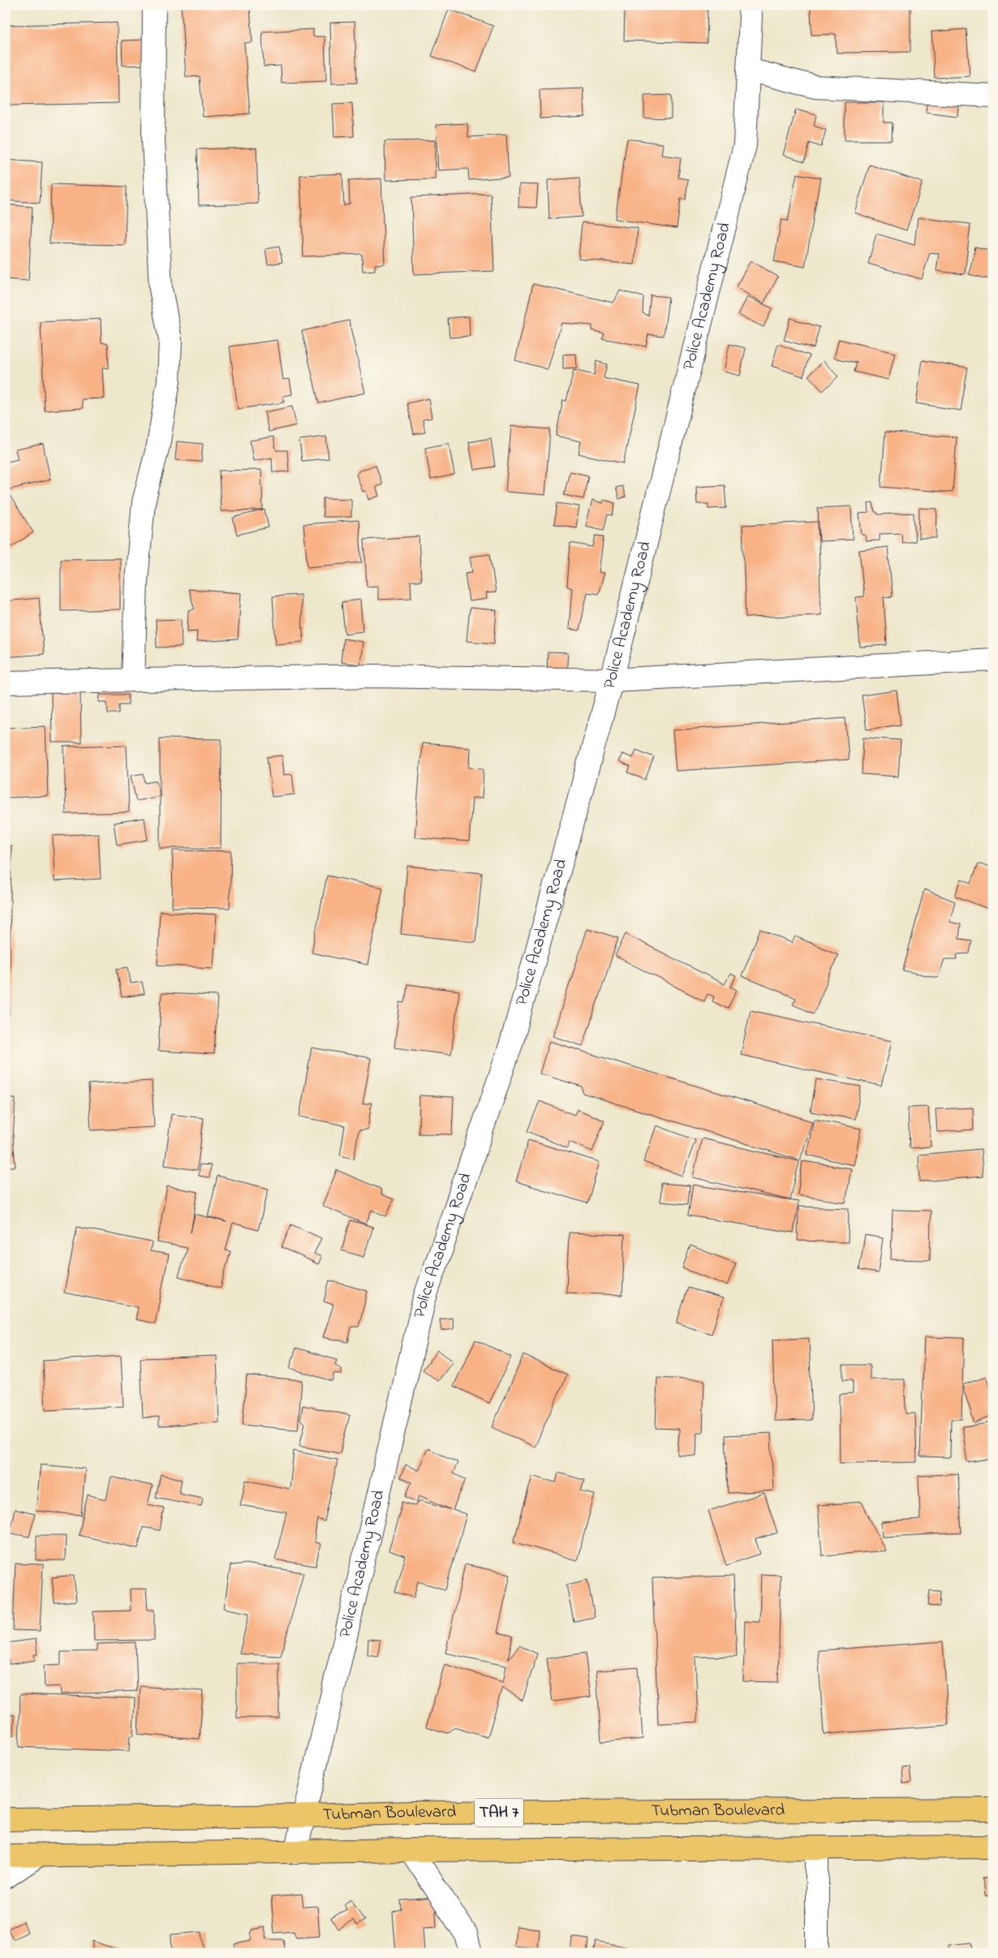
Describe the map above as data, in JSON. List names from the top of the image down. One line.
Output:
{"streets":{"highway":["Tubman Boulevard","TAH 7"],"street":["Police Academy Road"]},"crossings":[["Police Academy Road","Tubman Boulevard"]]}
